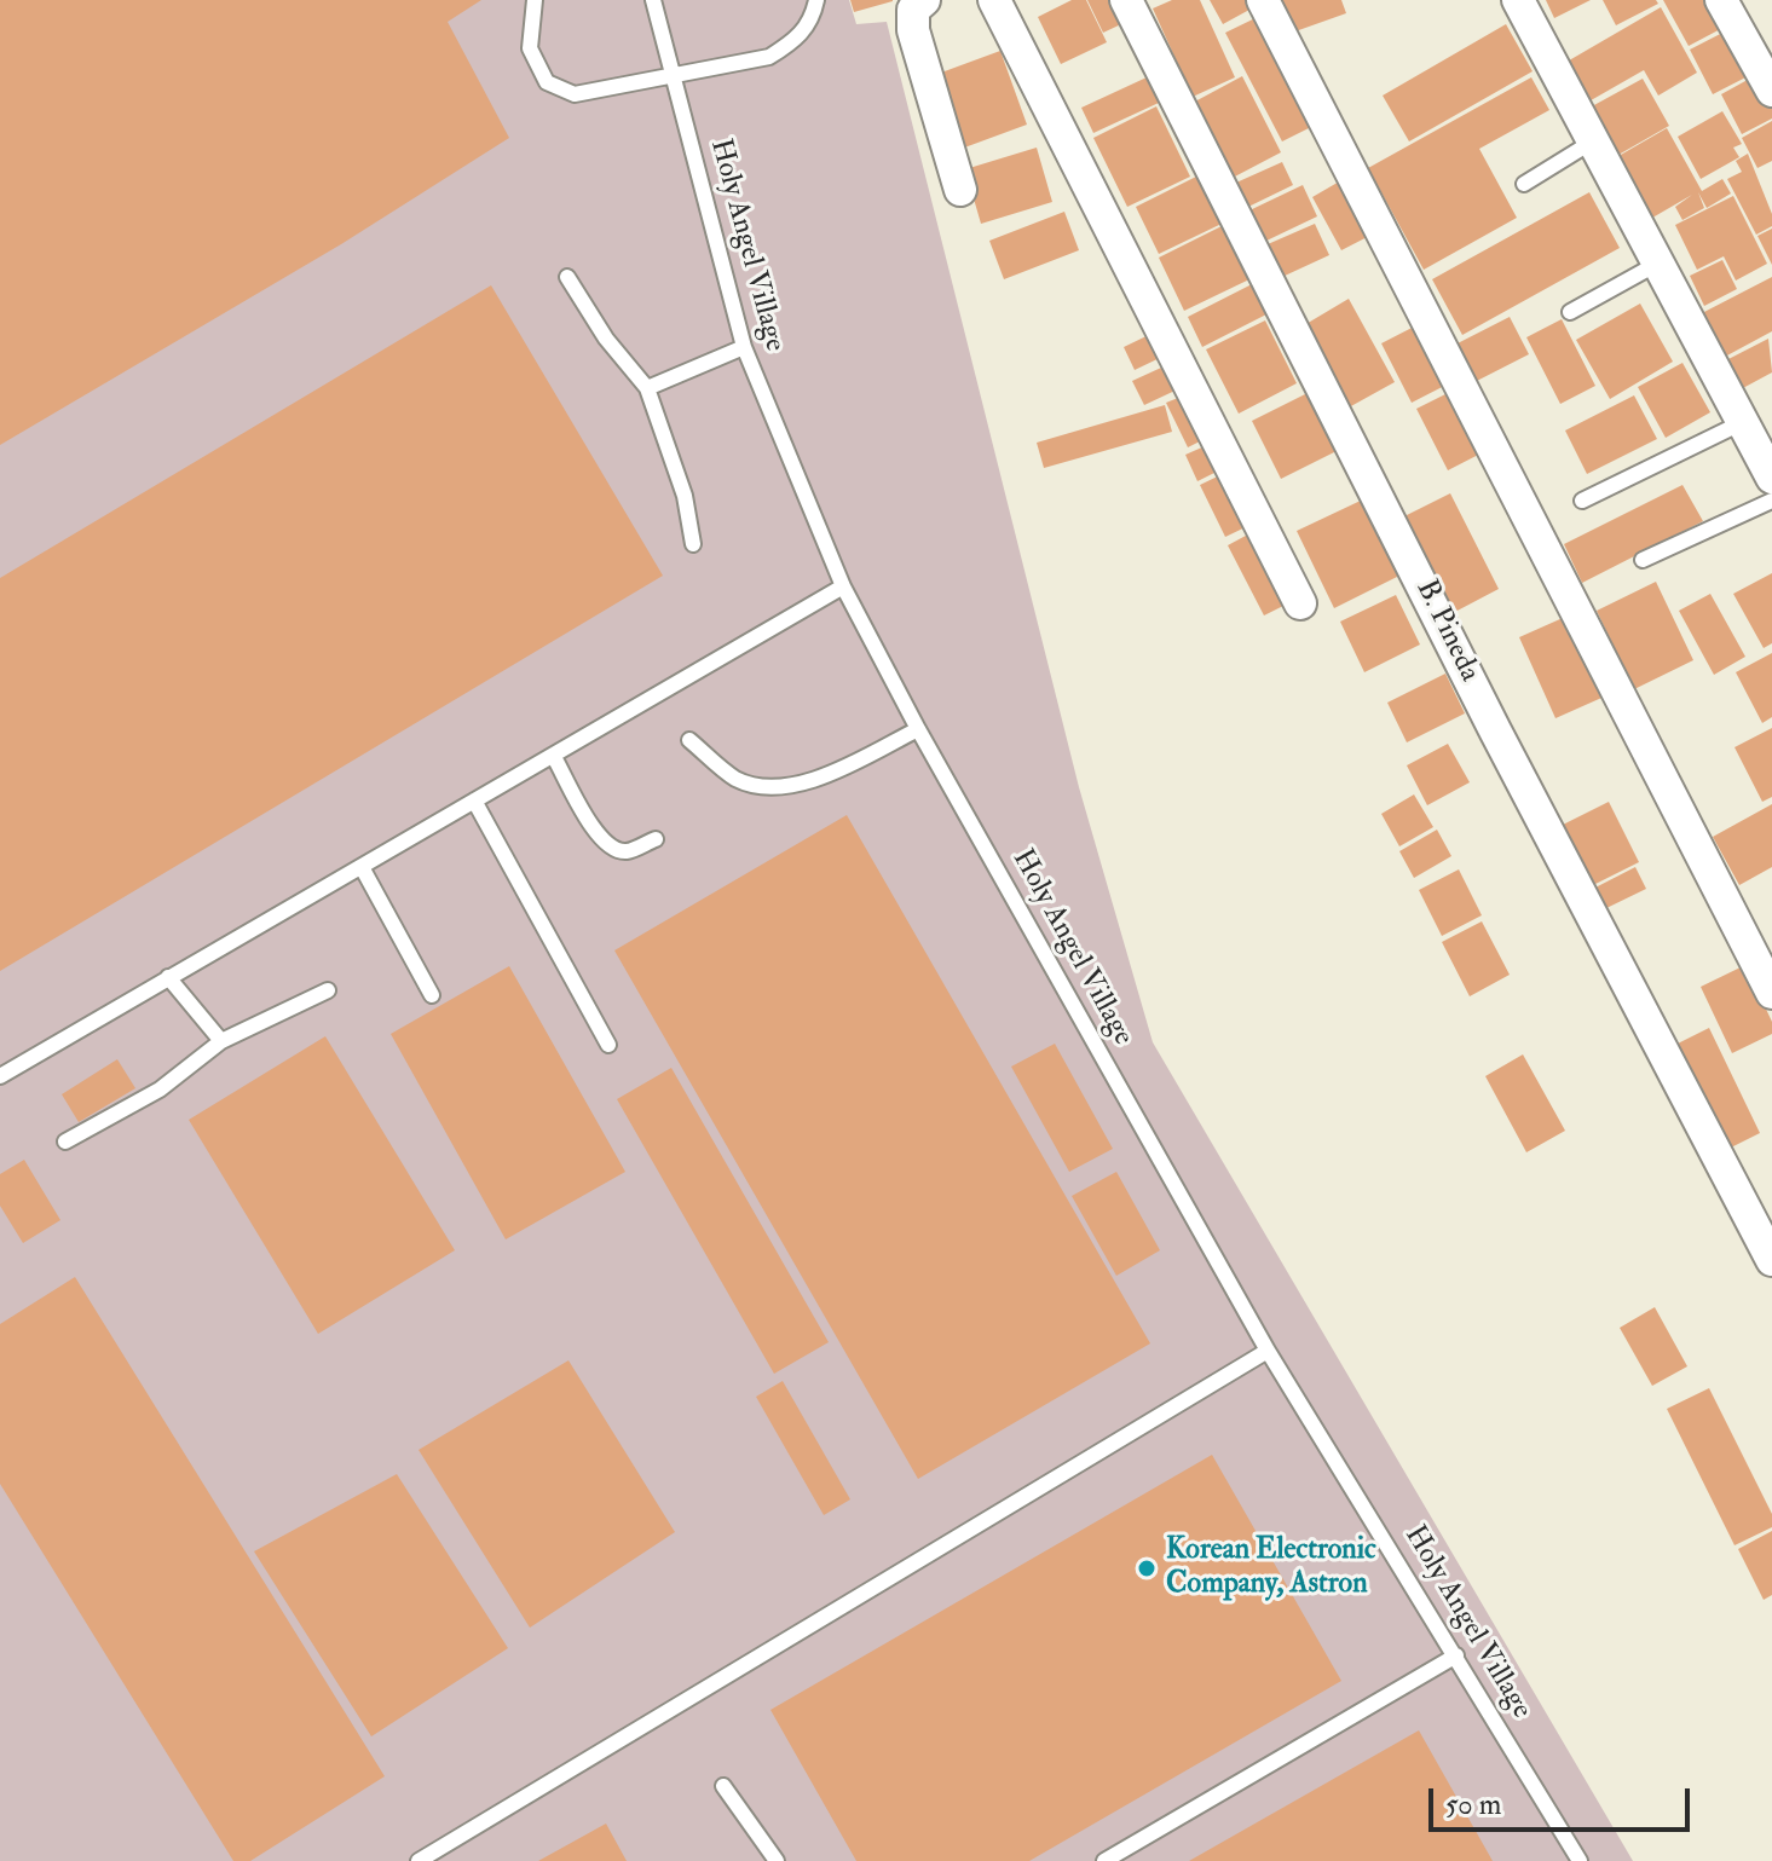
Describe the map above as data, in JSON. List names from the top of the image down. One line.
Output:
{"streets":{"street":["B. Pineda"],"lane":["Holy Angel Village"]},"places":["Korean Electronic Company, Astron"],"scale_bar":"50 m"}
